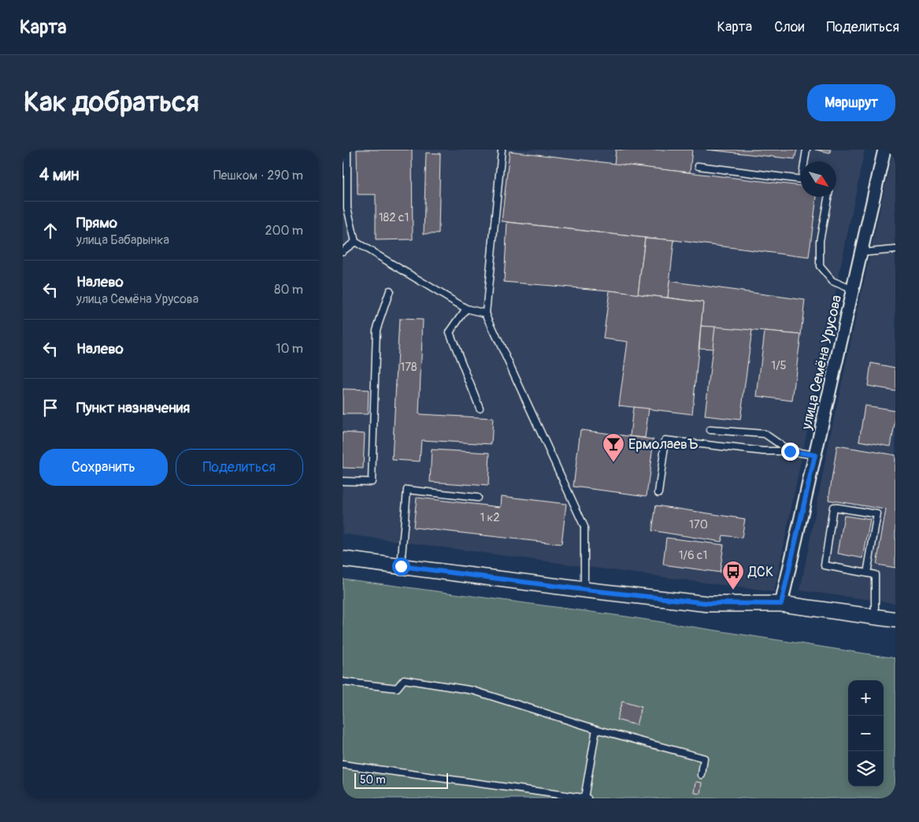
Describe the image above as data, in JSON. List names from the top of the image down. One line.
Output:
{"streets":{"street":["улица Семёна Урусова"]},"places":{"bar":["ЕрмолаевЪ"],"bus stop":["ДСК"]},"house_numbers":["182 с1","1/5","178","1 к2","170","1/6 с1"],"scale_bar":"50 m","north":"bottom right","page":{"header":"Карта","nav":["Карта","Слои","Поделиться"],"buttons":["Маршрут",["Сохранить","Поделиться"]],"title":"Как добраться","heading":["4 мин","Пешком · 290 m"],"list":[["Прямо","улица Бабарынка","200 m"],["Налево","улица Семёна Урусова","80 m"],["Налево","10 m"],"Пункт назначения"],"map_buttons":["+","−"],"scale":"50 m"}}
